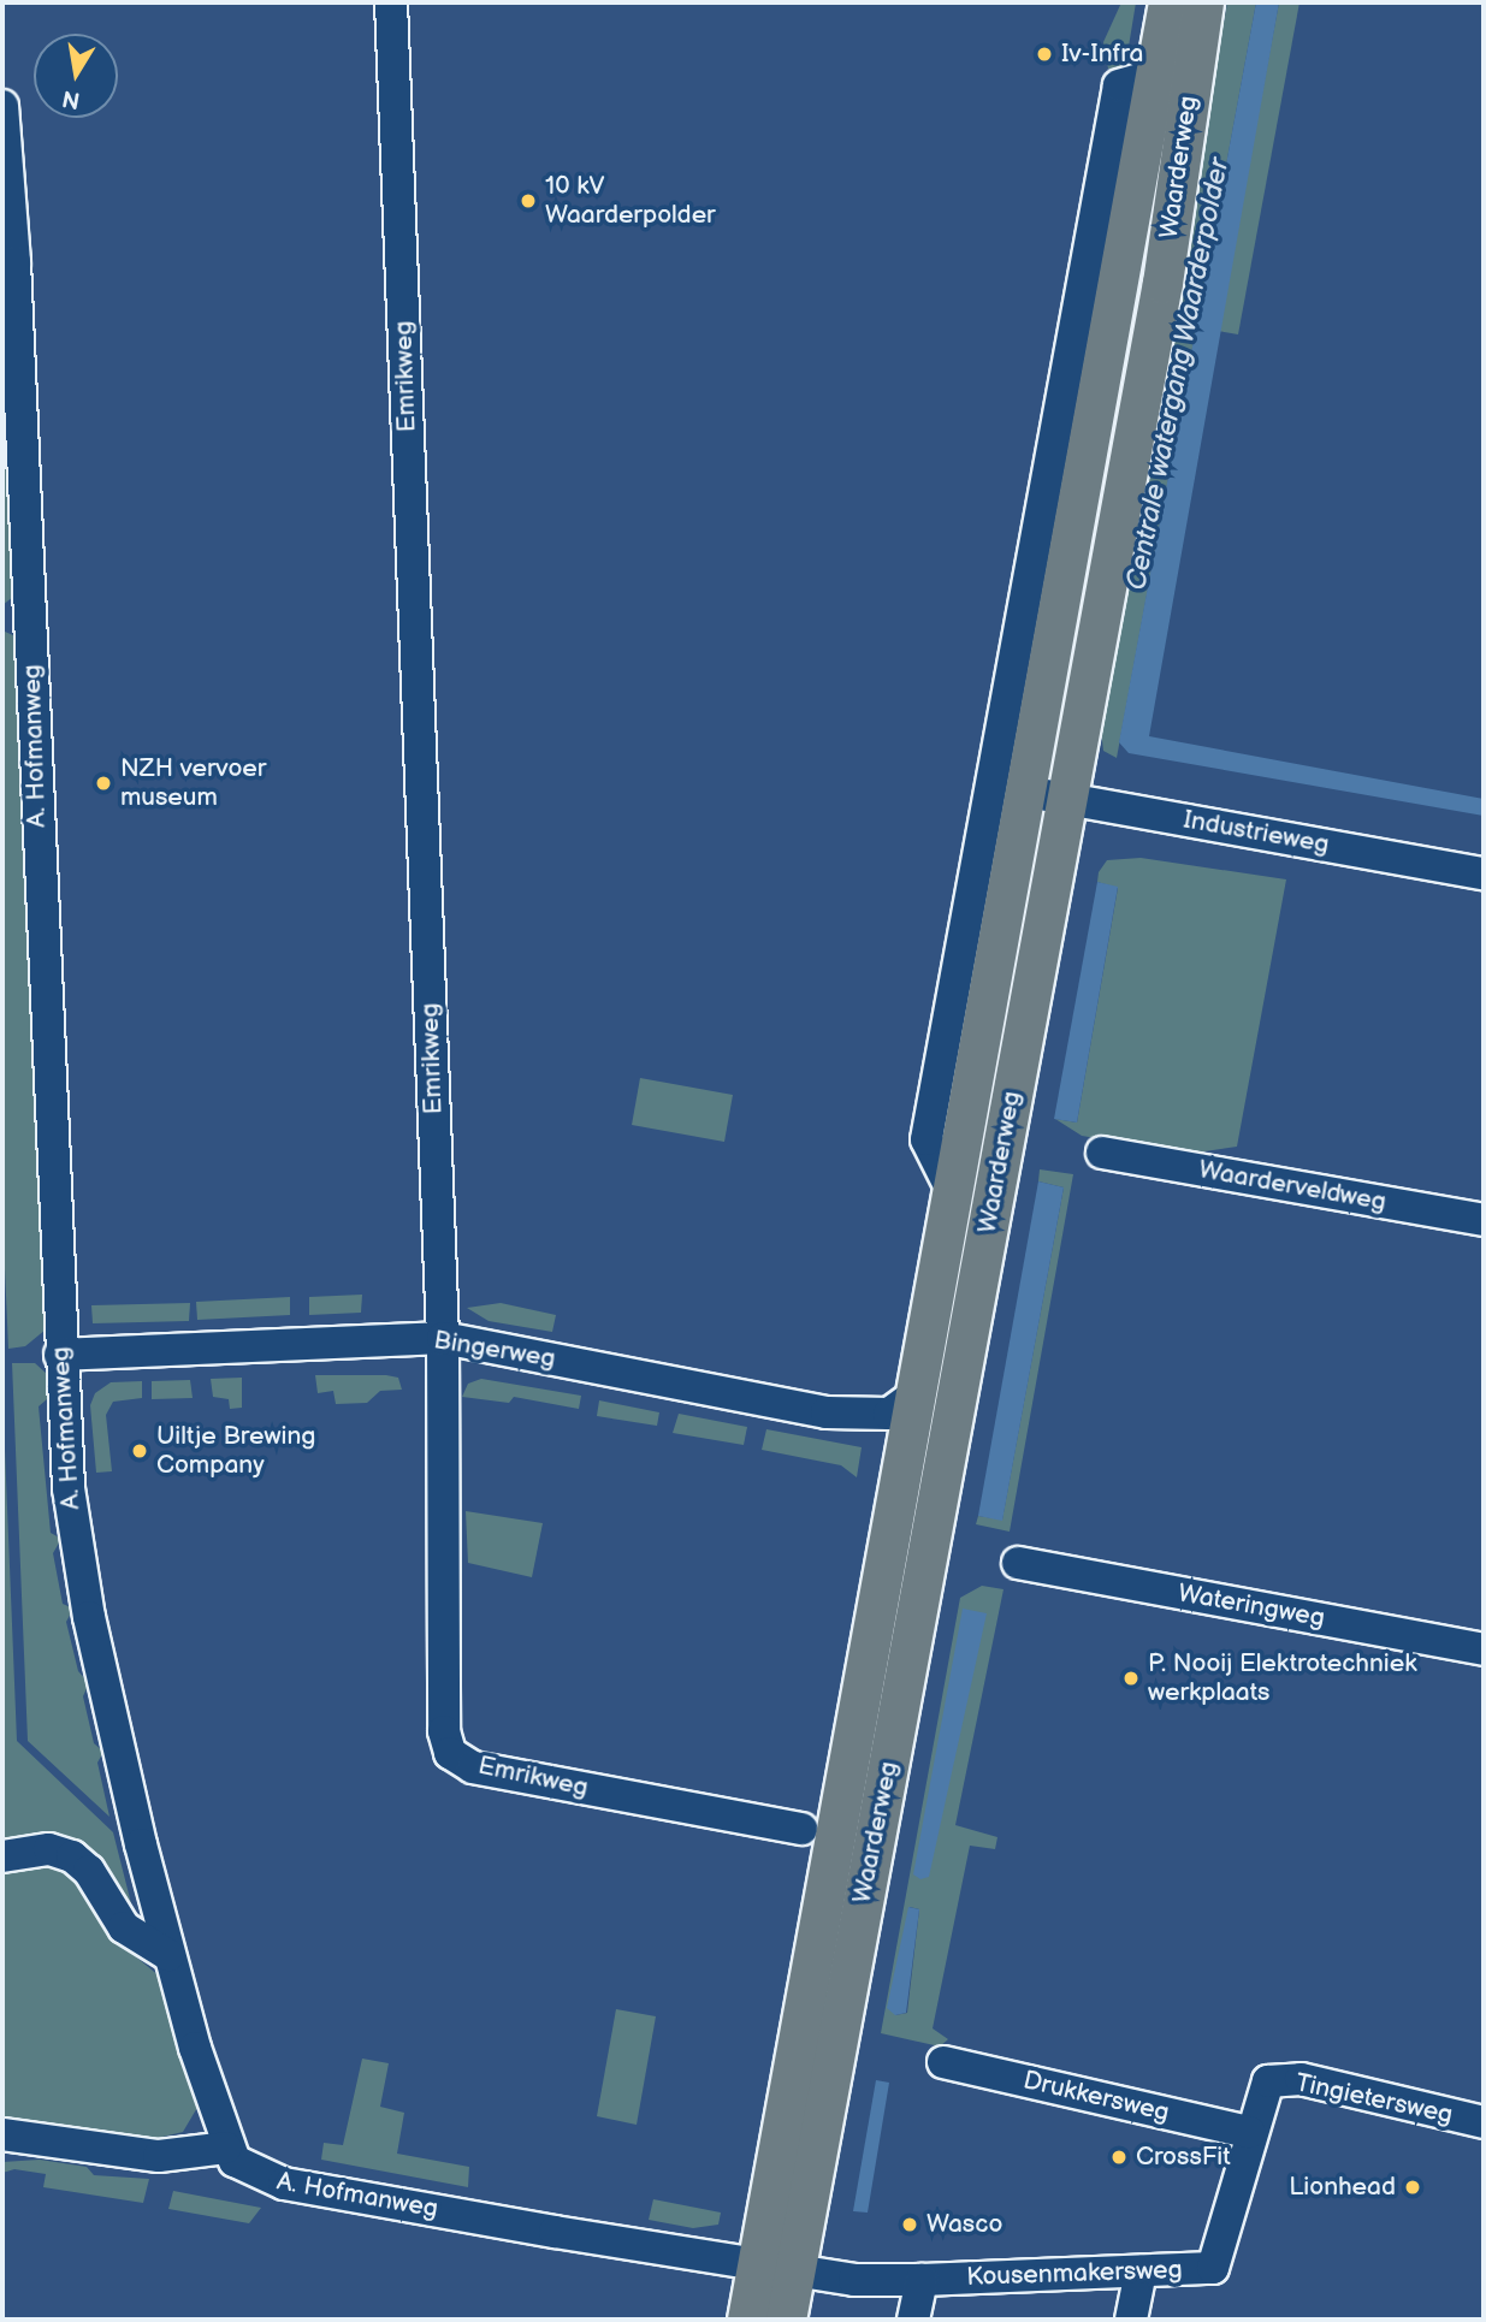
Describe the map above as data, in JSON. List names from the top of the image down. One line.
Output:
{"streets":{"main road":["Waarderweg"],"street":["Emrikweg","A. Hofmanweg","Industrieweg","Waarderveldweg","Bingerweg","Wateringweg","Drukkersweg","Tingietersweg","Kousenmakersweg"]},"crossings":[["Waarderweg","A. Hofmanweg"],["Waarderweg","Industrieweg"],["Waarderweg","Bingerweg"],["Waarderweg","Kousenmakersweg"],["Emrikweg","Bingerweg"],["A. Hofmanweg","Bingerweg"],["A. Hofmanweg","Kousenmakersweg"],["Drukkersweg","Tingietersweg"],["Drukkersweg","Kousenmakersweg"],["Tingietersweg","Kousenmakersweg"]],"water":["Centrale watergang Waarderpolder"],"places":["Iv-Infra","10 kV Waarderpolder","NZH vervoer museum","Uiltje Brewing Company","P. Nooij Elektrotechniek werkplaats","CrossFit","Lionhead","Wasco"],"north":"bottom"}
